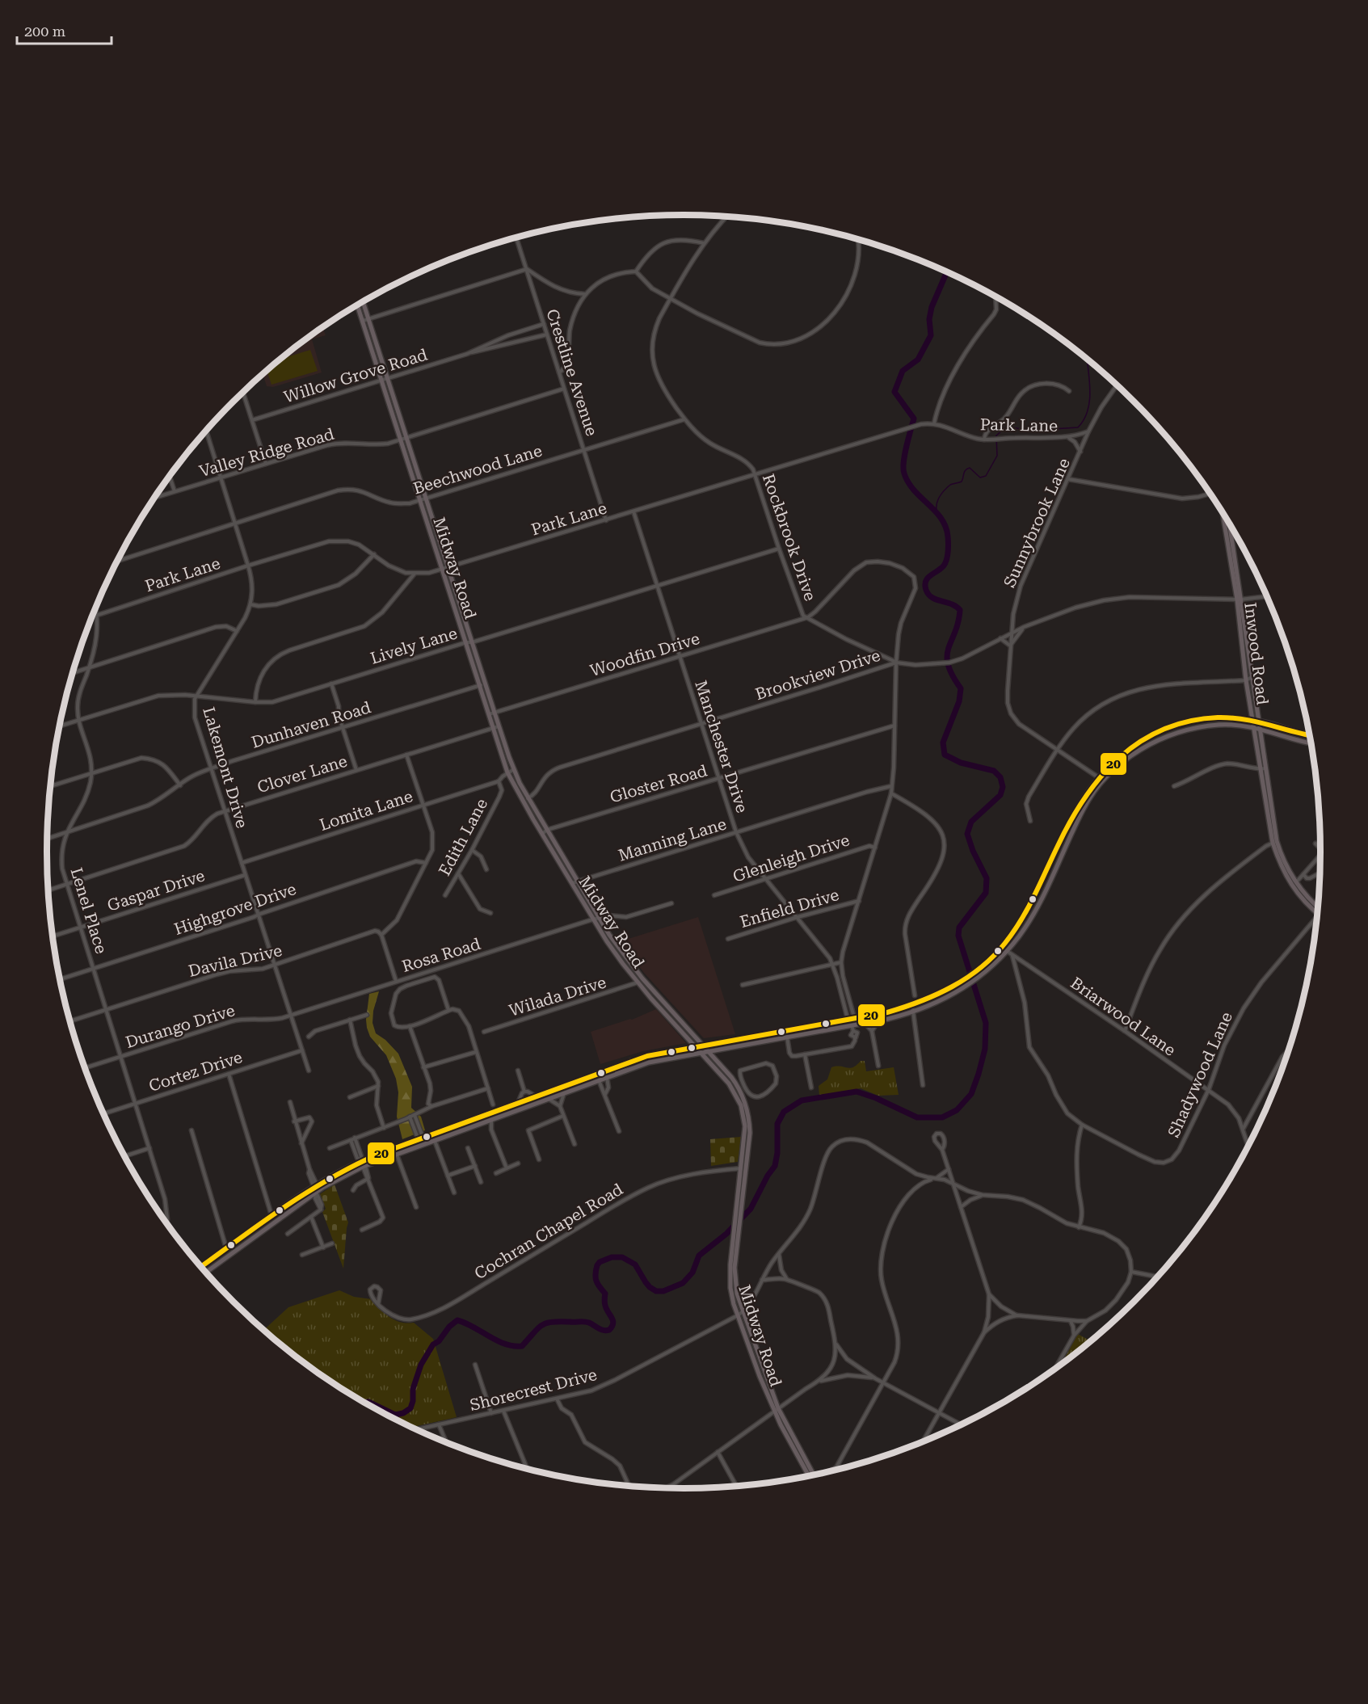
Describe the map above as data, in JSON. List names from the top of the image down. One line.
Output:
{"streets":{"main road":["Midway Road","Inwood Road"],"street":["Crestline Avenue","Willow Grove Road","Park Lane","Valley Ridge Road","Beechwood Lane","Sunnybrook Lane","Rockbrook Drive","Lively Lane","Woodfin Drive","Brookview Drive","Dunhaven Road","Manchester Drive","Lakemont Drive","Clover Lane","Gloster Road","Lomita Lane","Edith Lane","Manning Lane","Glenleigh Drive","Gaspar Drive","Enfield Drive","Highgrove Drive","Lenel Place","Rosa Road","Davila Drive","Wilada Drive","Briarwood Lane","Durango Drive","Cortez Drive","Shadywood Lane","Cochran Chapel Road","Shorecrest Drive"]},"crossings":[["Crestline Avenue","Willow Grove Road"],["Crestline Avenue","Park Lane"],["Crestline Avenue","Valley Ridge Road"],["Crestline Avenue","Beechwood Lane"],["Willow Grove Road","Midway Road"],["Park Lane","Sunnybrook Lane"],["Park Lane","Rockbrook Drive"],["Park Lane","Midway Road"],["Park Lane","Manchester Drive"],["Park Lane","Lakemont Drive"],["Park Lane","Lenel Place"],["Valley Ridge Road","Midway Road"],["Valley Ridge Road","Lakemont Drive"],["Beechwood Lane","Rockbrook Drive"],["Beechwood Lane","Midway Road"],["Beechwood Lane","Lakemont Drive"],["Sunnybrook Lane","Brookview Drive"],["Rockbrook Drive","Lively Lane"],["Rockbrook Drive","Woodfin Drive"],["Rockbrook Drive","Brookview Drive"],["Midway Road","Lively Lane"],["Midway Road","Woodfin Drive"],["Midway Road","Brookview Drive"],["Midway Road","Dunhaven Road"],["Midway Road","Clover Lane"],["Midway Road","Gloster Road"],["Midway Road","Edith Lane"],["Midway Road","Manning Lane"],["Midway Road","Rosa Road"],["Midway Road","Wilada Drive"],["Midway Road","Cochran Chapel Road"],["Midway Road","Shorecrest Drive"],["Lively Lane","Manchester Drive"],["Lively Lane","Lakemont Drive"],["Lively Lane","Lenel Place"],["Inwood Road","Brookview Drive"],["Woodfin Drive","Manchester Drive"],["Brookview Drive","Manchester Drive"],["Dunhaven Road","Lakemont Drive"],["Dunhaven Road","Lenel Place"],["Manchester Drive","Gloster Road"],["Manchester Drive","Manning Lane"],["Manchester Drive","Glenleigh Drive"],["Manchester Drive","Enfield Drive"],["Lakemont Drive","Clover Lane"],["Lakemont Drive","Lomita Lane"],["Lakemont Drive","Gaspar Drive"],["Lakemont Drive","Highgrove Drive"],["Lakemont Drive","Rosa Road"],["Lakemont Drive","Davila Drive"],["Lakemont Drive","Durango Drive"],["Lakemont Drive","Cortez Drive"],["Clover Lane","Lenel Place"],["Lomita Lane","Edith Lane"],["Gaspar Drive","Lenel Place"],["Highgrove Drive","Lenel Place"],["Lenel Place","Davila Drive"],["Lenel Place","Durango Drive"],["Lenel Place","Cortez Drive"],["Rosa Road","Durango Drive"],["Briarwood Lane","Shadywood Lane"]],"lines":["transit line 20"],"scale_bar":"200 m"}
